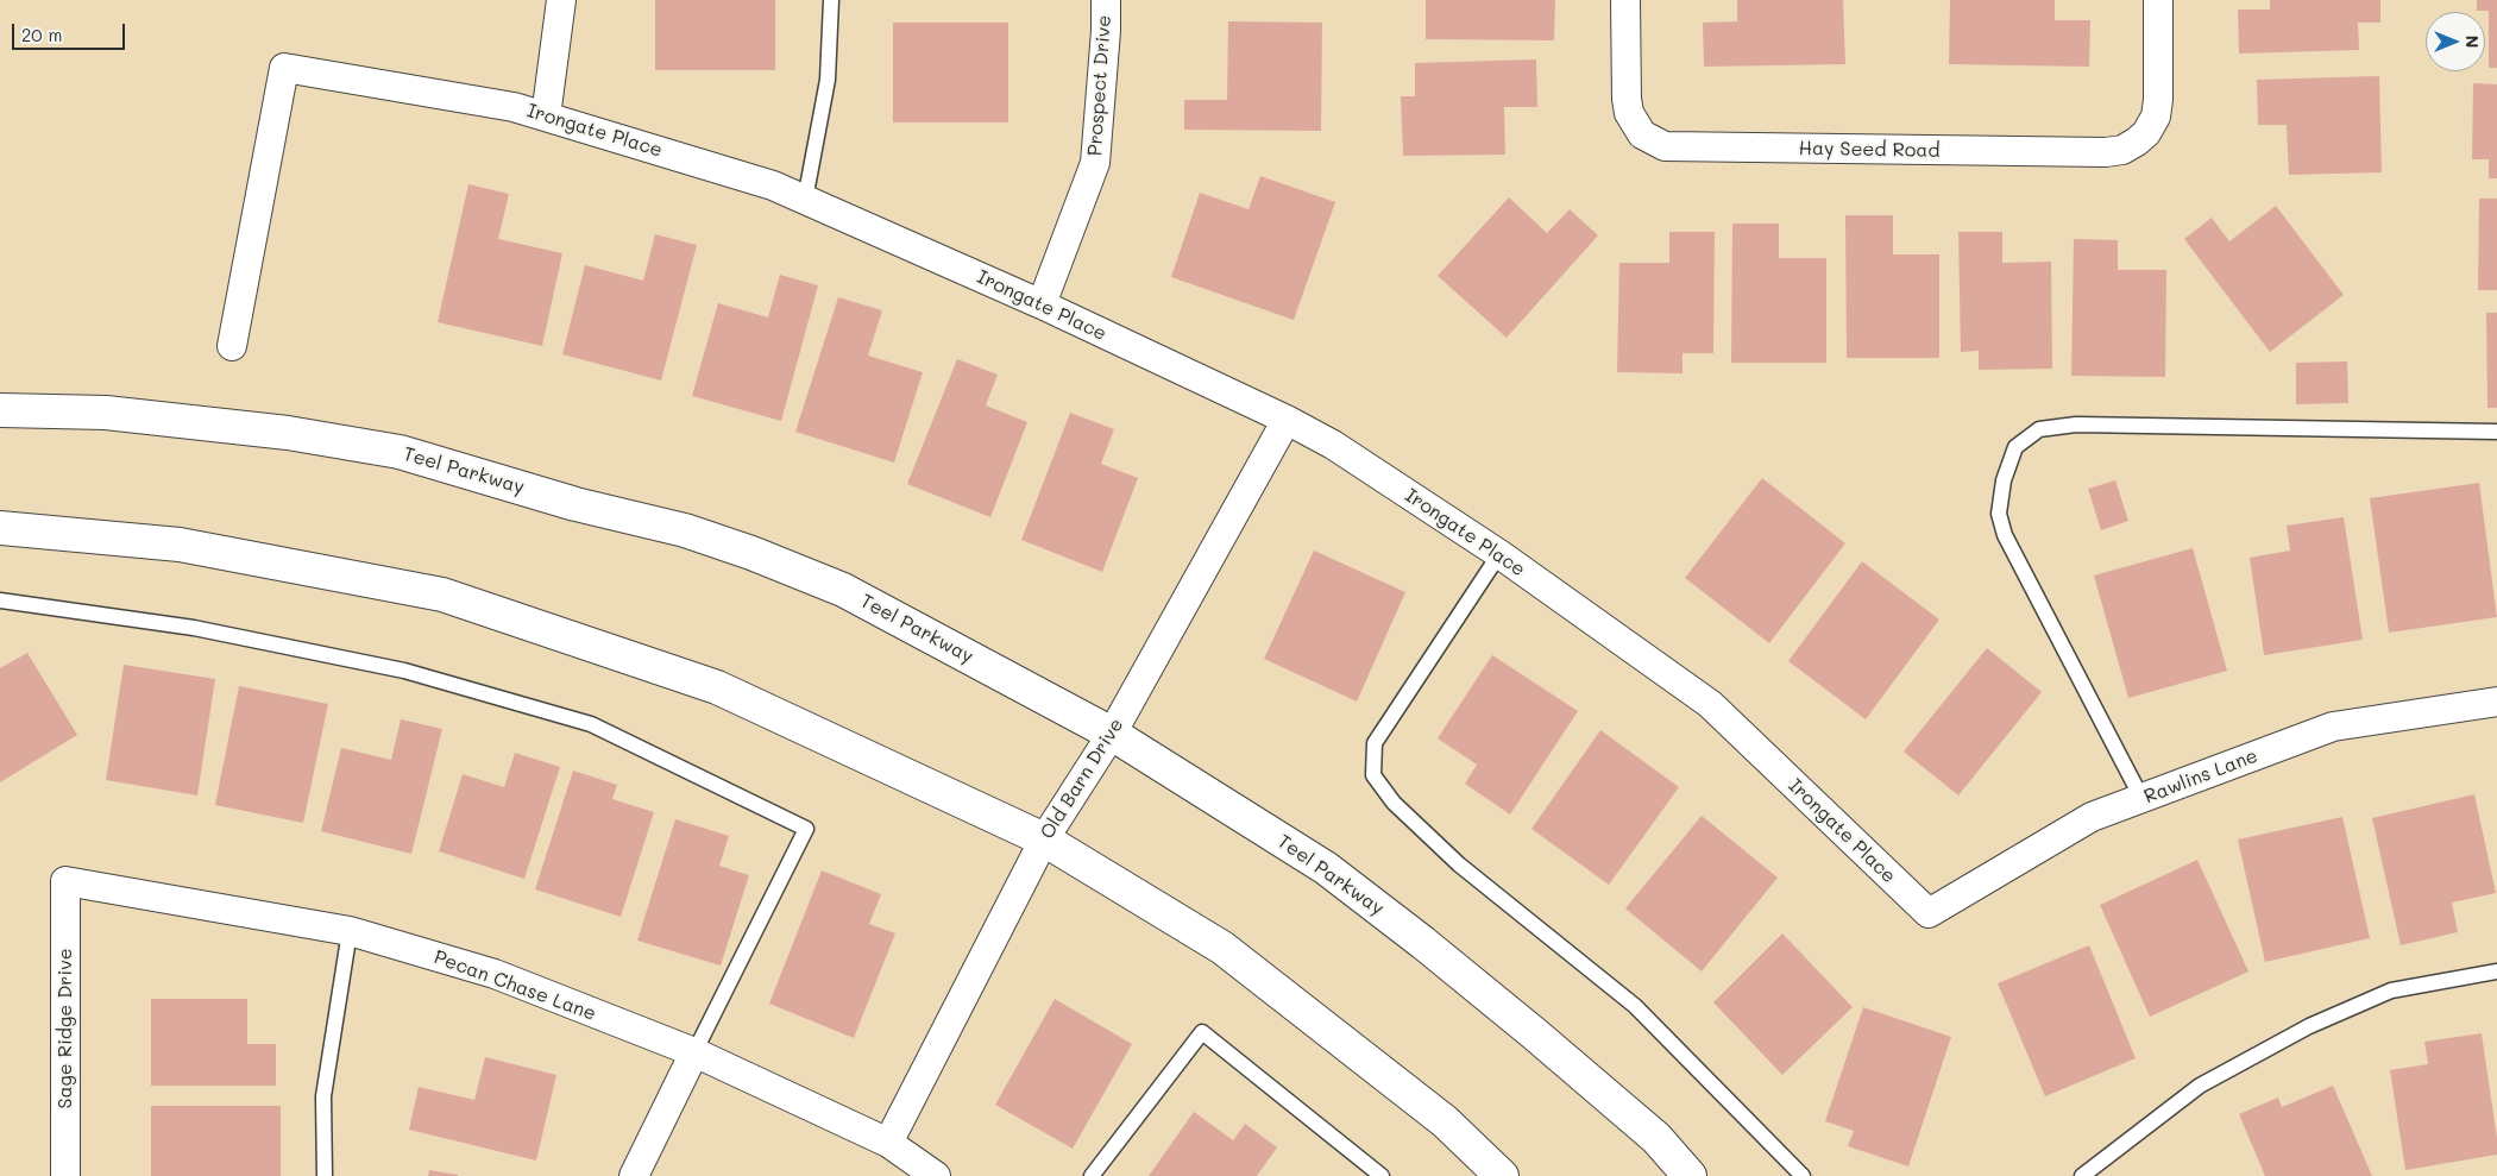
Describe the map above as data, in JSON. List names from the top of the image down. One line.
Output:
{"streets":{"main road":["Teel Parkway"],"street":["Prospect Drive","Irongate Place","Hay Seed Road","Rawlins Lane","Old Barn Drive","Pecan Chase Lane","Sage Ridge Drive"]},"crossings":[["Prospect Drive","Irongate Place"],["Irongate Place","Rawlins Lane"],["Irongate Place","Old Barn Drive"],["Teel Parkway","Old Barn Drive"],["Old Barn Drive","Pecan Chase Lane"],["Pecan Chase Lane","Sage Ridge Drive"]],"scale_bar":"20 m","north":"right"}
